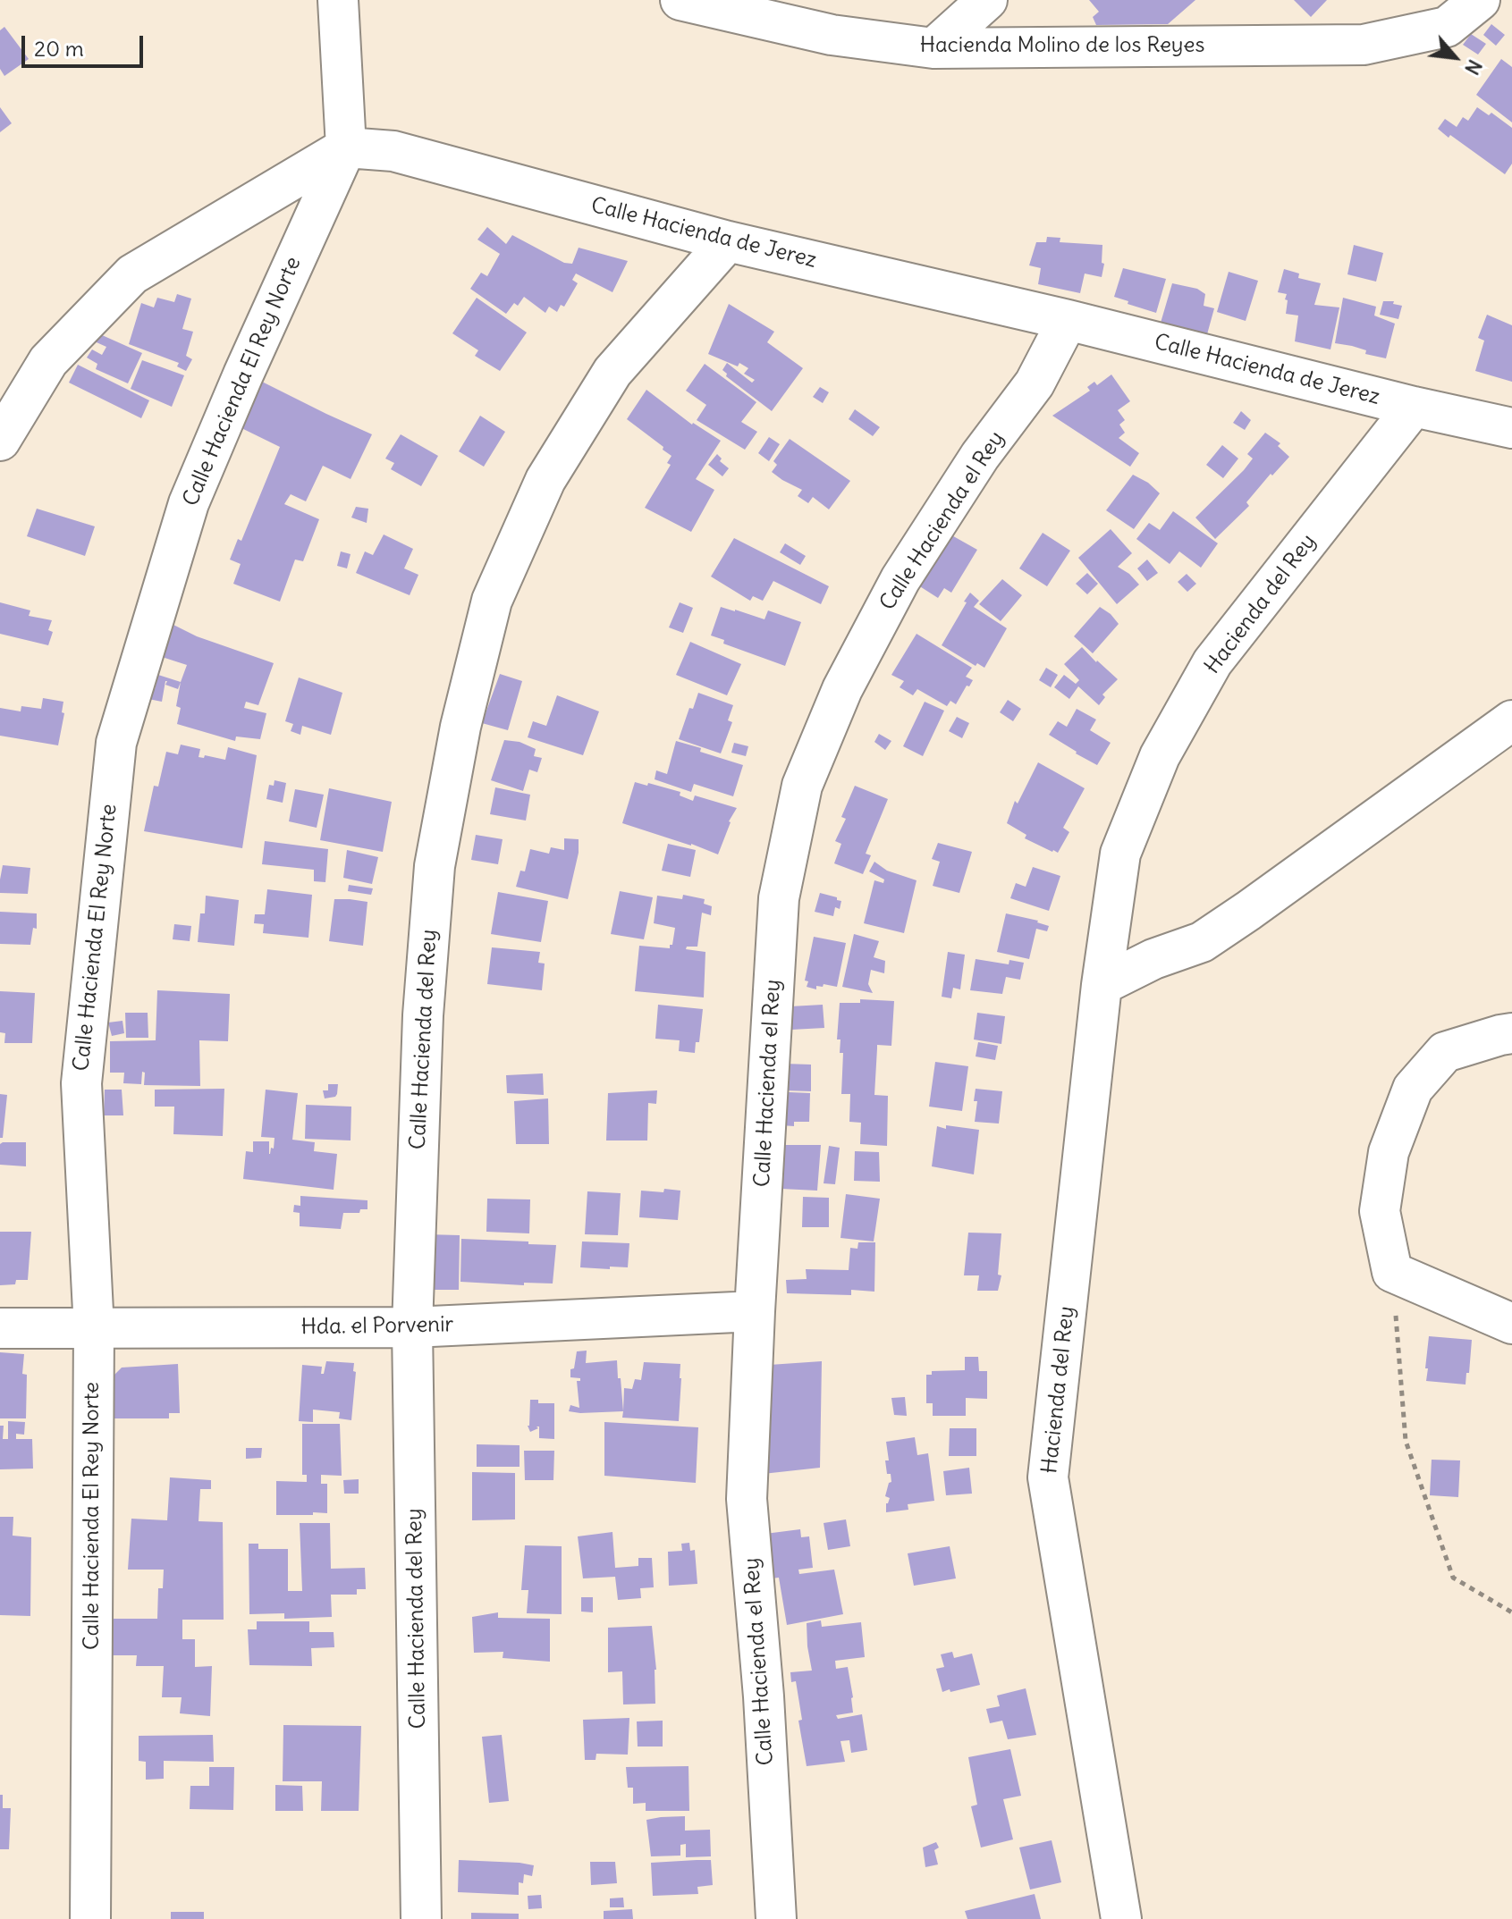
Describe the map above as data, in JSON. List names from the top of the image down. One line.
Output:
{"streets":{"street":["Hacienda Molino de los Reyes","Calle Hacienda de Jerez","Calle Hacienda El Rey Norte","Calle Hacienda el Rey","Hacienda del Rey","Calle Hacienda del Rey","Hda. el Porvenir"]},"crossings":[["Calle Hacienda de Jerez","Calle Hacienda El Rey Norte"],["Calle Hacienda de Jerez","Calle Hacienda el Rey"],["Calle Hacienda de Jerez","Hacienda del Rey"],["Calle Hacienda de Jerez","Calle Hacienda del Rey"],["Calle Hacienda El Rey Norte","Hda. el Porvenir"],["Calle Hacienda el Rey","Hda. el Porvenir"],["Calle Hacienda del Rey","Hda. el Porvenir"]],"scale_bar":"20 m","north":"bottom right"}
